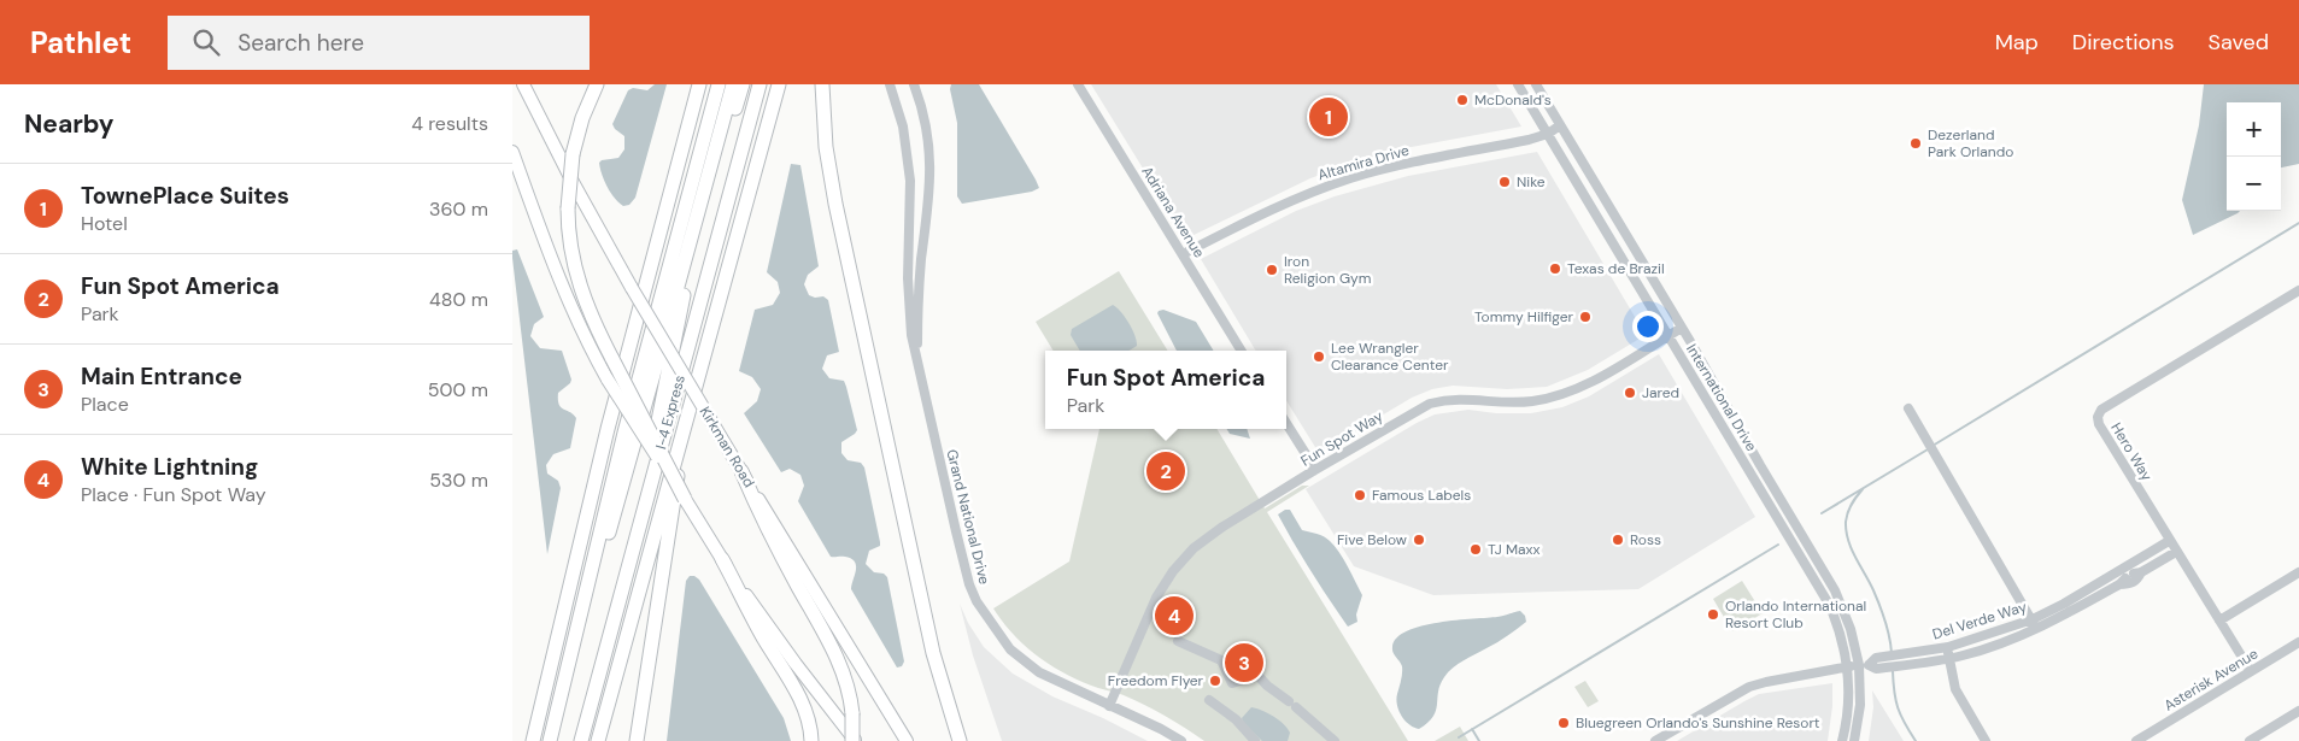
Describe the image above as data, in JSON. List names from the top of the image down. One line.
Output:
{"streets":{"highway":["I-4 Express"],"main road":["Kirkman Road"],"street":["Altamira Drive","Adriana Avenue","International Drive","Fun Spot Way","Hero Way","Grand National Drive","Del Verde Way","Asterisk Avenue"]},"crossings":[["Altamira Drive","Adriana Avenue"],["Altamira Drive","International Drive"],["International Drive","Fun Spot Way"],["International Drive","Del Verde Way"],["Fun Spot Way","Grand National Drive"],["Hero Way","Del Verde Way"],["Hero Way","Asterisk Avenue"]],"places":["McDonald's","Dezerland Park Orlando","Nike","Texas de Brazil","Iron Religion Gym","Tommy Hilfiger","Lee Wrangler Clearance Center","Jared","Famous Labels","Five Below","Ross","TJ Maxx","Orlando International Resort Club","Freedom Flyer","Bluegreen Orlando's Sunshine Resort"],"page":{"header":"Pathlet","search":"Search here","nav":["Map","Directions","Saved"],"heading":["Nearby","4 results"],"pins":["1","2","4","3"],"map_buttons":["+","−"],"list":[{"mark":"1","name":"TownePlace Suites","note":"Hotel","value":"360 m"},{"mark":"2","name":"Fun Spot America","note":"Park","value":"480 m"},{"mark":"3","name":"Main Entrance","note":"Place","value":"500 m"},{"mark":"4","name":"White Lightning","note":"Place · Fun Spot Way","value":"530 m"}],"popup":["Fun Spot America","Park"]}}
